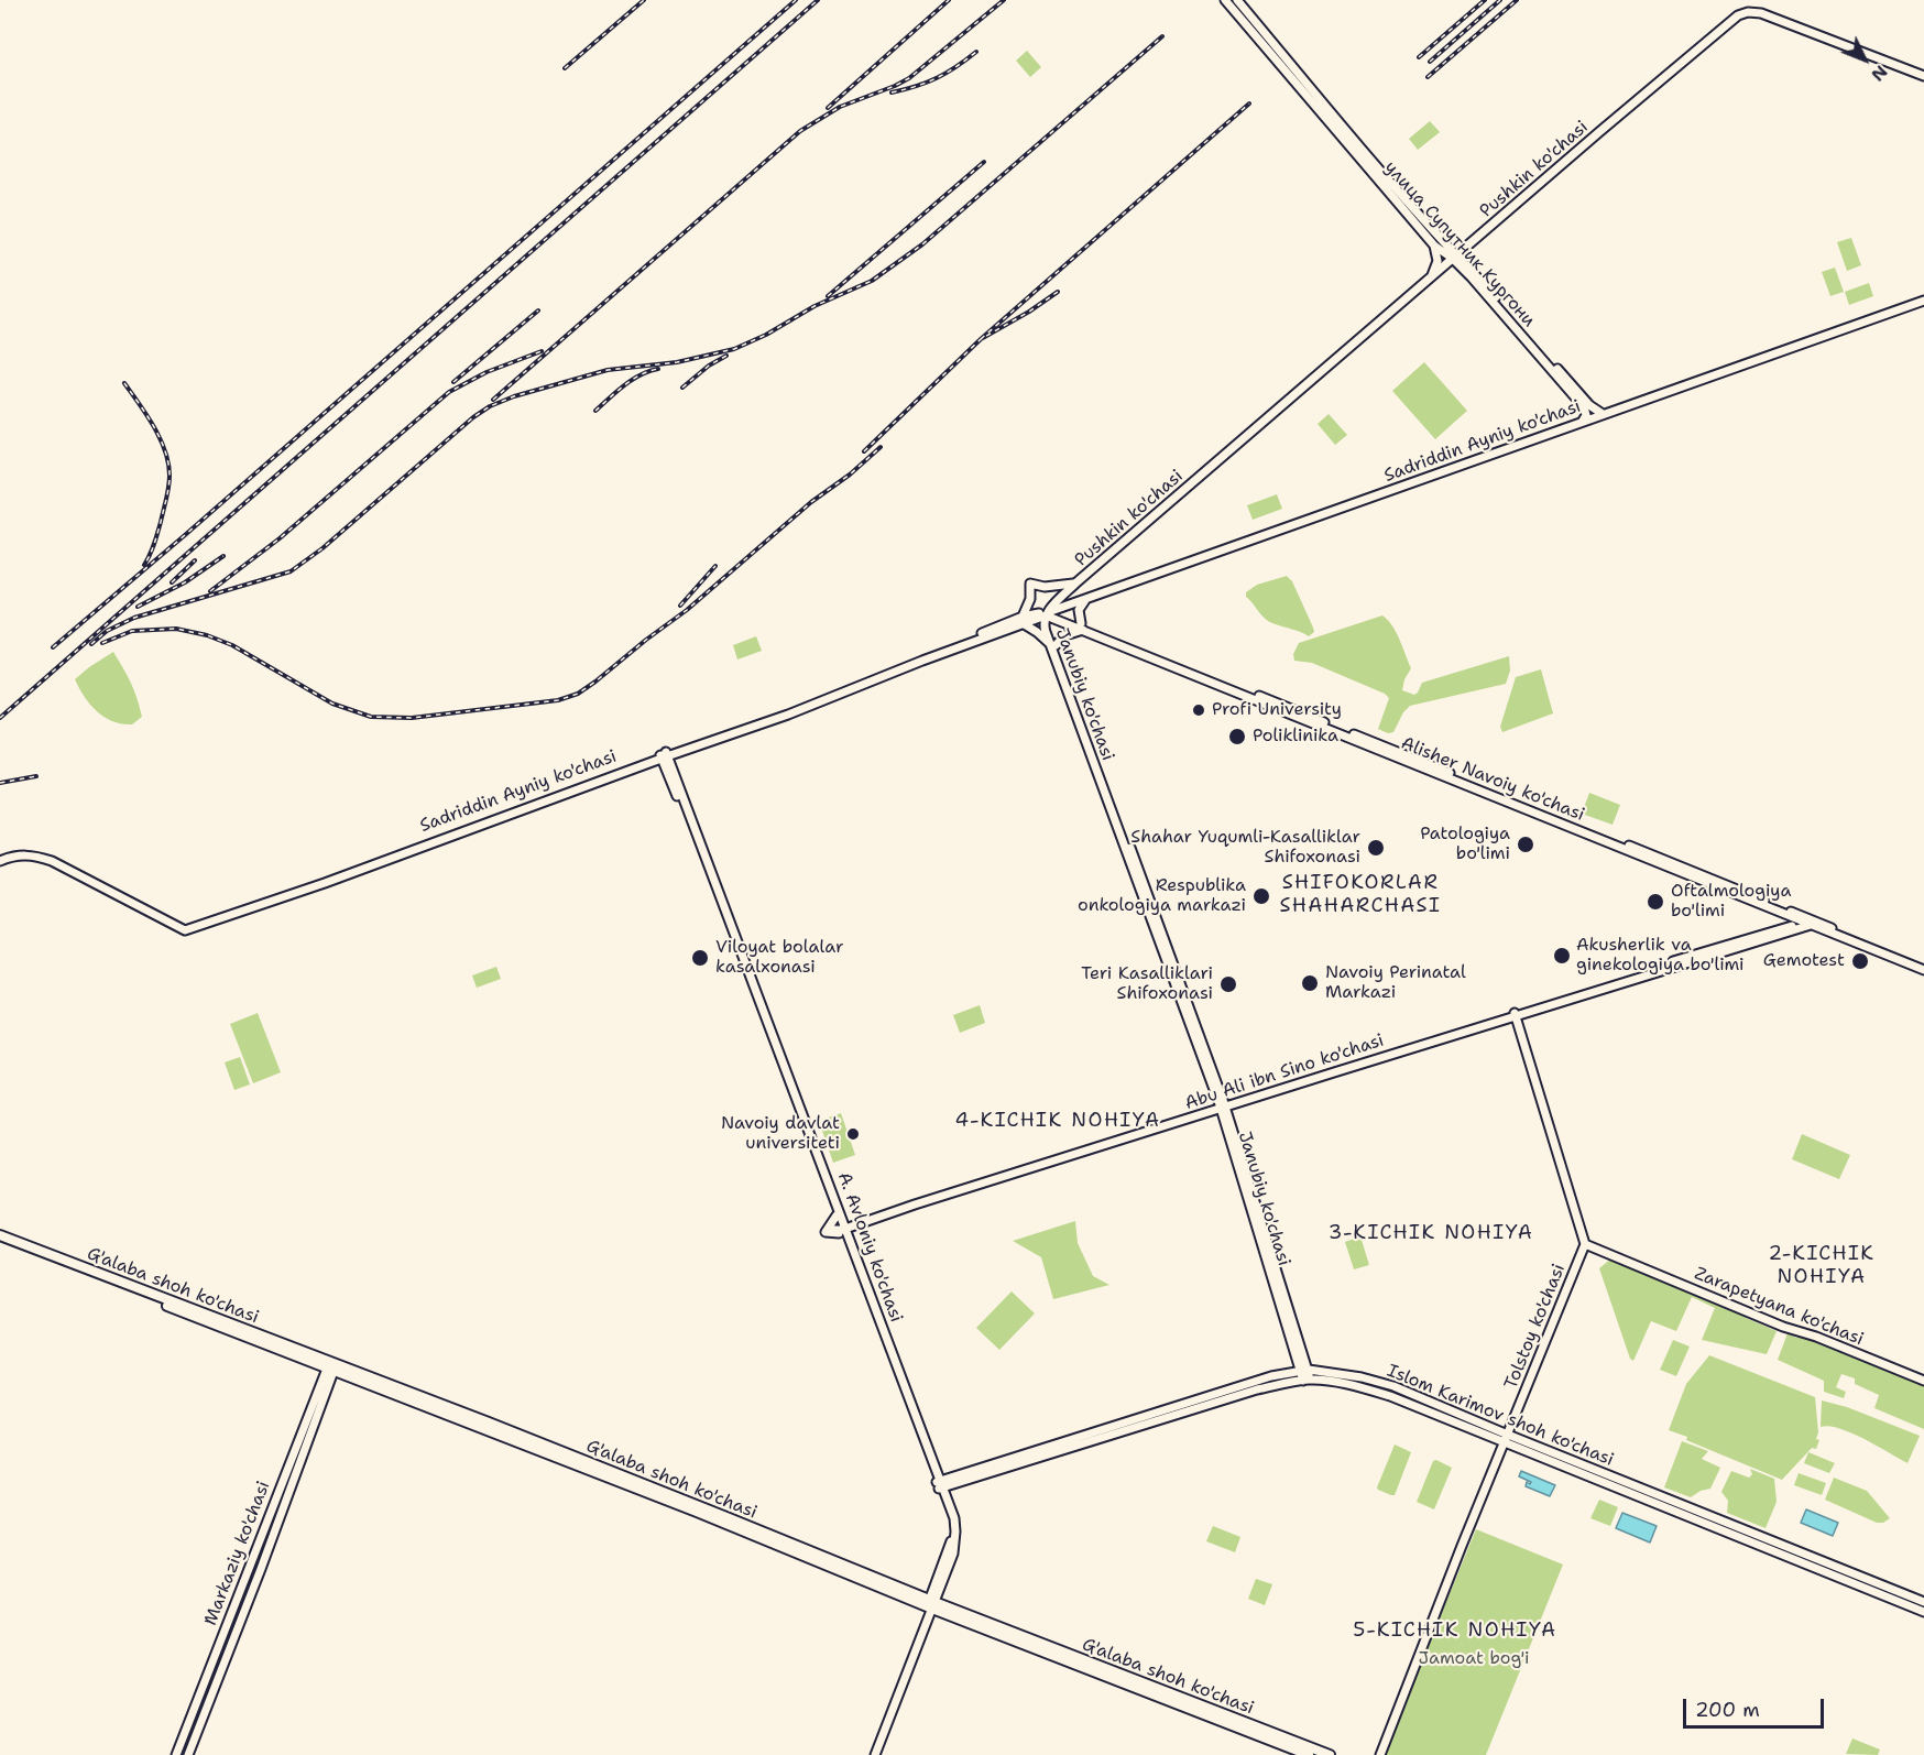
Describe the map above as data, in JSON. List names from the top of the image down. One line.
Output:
{"streets":{"main road":["Pushkin ko'chasi","улица Супутник Кургони","Sadriddin Ayniy ko'chasi","Janubiy ko'chasi","Alisher Navoiy ko'chasi","Abu Ali ibn Sino ko'chasi","A. Avloniy ko'chasi","G'alaba shoh ko'chasi","Zarapetyana ko'chasi","Tolstoy ko'chasi","Islom Karimov shoh ko'chasi","Markaziy ko'chasi"]},"crossings":[["Pushkin ko'chasi","улица Супутник Кургони"],["Pushkin ko'chasi","Sadriddin Ayniy ko'chasi"],["Pushkin ko'chasi","Janubiy ko'chasi"],["Pushkin ko'chasi","Alisher Navoiy ko'chasi"],["Sadriddin Ayniy ko'chasi","Janubiy ko'chasi"],["Sadriddin Ayniy ko'chasi","Alisher Navoiy ko'chasi"],["Sadriddin Ayniy ko'chasi","A. Avloniy ko'chasi"],["Janubiy ko'chasi","Alisher Navoiy ko'chasi"],["Janubiy ko'chasi","Abu Ali ibn Sino ko'chasi"],["Janubiy ko'chasi","Islom Karimov shoh ko'chasi"],["Alisher Navoiy ko'chasi","Abu Ali ibn Sino ko'chasi"],["Abu Ali ibn Sino ko'chasi","A. Avloniy ko'chasi"],["A. Avloniy ko'chasi","G'alaba shoh ko'chasi"],["A. Avloniy ko'chasi","Islom Karimov shoh ko'chasi"],["G'alaba shoh ko'chasi","Markaziy ko'chasi"],["Zarapetyana ko'chasi","Tolstoy ko'chasi"],["Tolstoy ko'chasi","Islom Karimov shoh ko'chasi"]],"districts":["SHIFOKORLAR SHAHARCHASI","4-KICHIK NOHIYA","3-KICHIK NOHIYA","2-KICHIK NOHIYA","5-KICHIK NOHIYA"],"parks":["Jamoat bog'i"],"places":["Profi University","Poliklinika","Patologiya bo'limi","Shahar Yuqumli-Kasalliklar Shifoxonasi","Respublika onkologiya markazi","Oftalmologiya bo'limi","Akusherlik va ginekologiya bo'limi","Viloyat bolalar kasalxonasi","Gemotest","Navoiy Perinatal Markazi","Teri Kasalliklari Shifoxonasi","Navoiy davlat universiteti"],"scale_bar":"200 m","north":"bottom right"}
